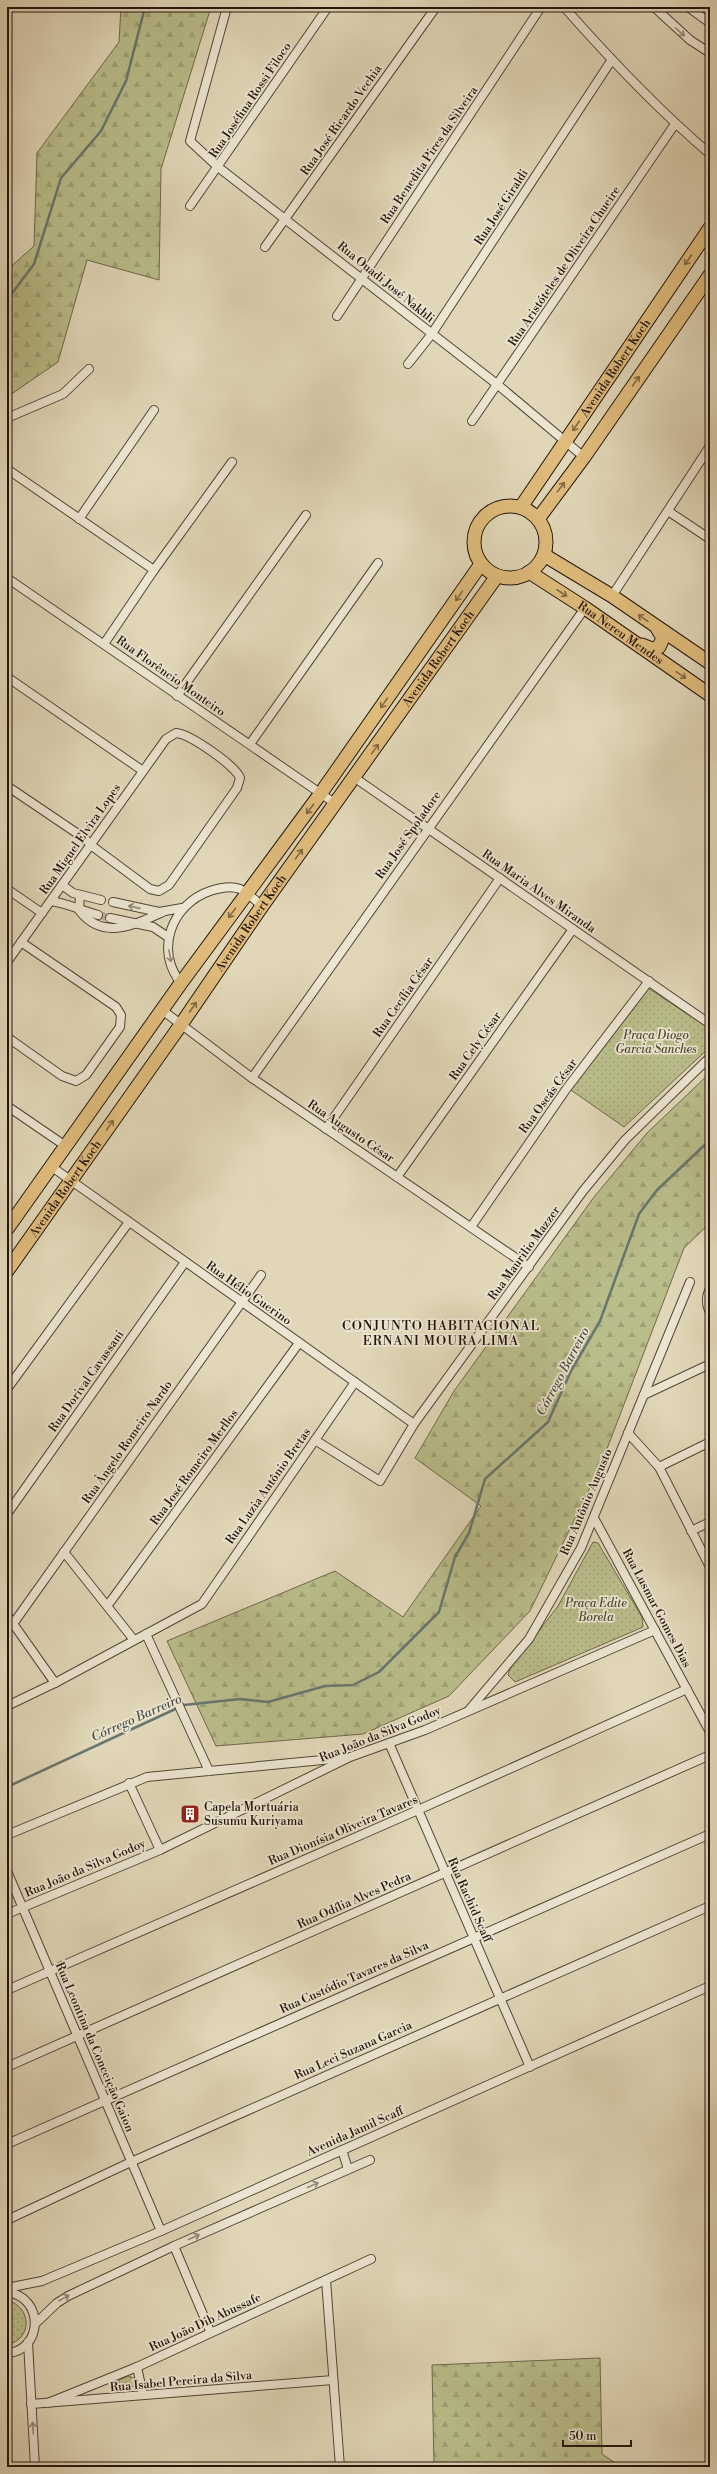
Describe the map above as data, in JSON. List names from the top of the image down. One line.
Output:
{"streets":{"main road":["Avenida Robert Koch","Rua Nereu Mendes"],"street":["Rua Joséfina Rossi Filoco","Rua José Ricardo Vechia","Rua Benedita Pires da Silveira","Rua José Giraldi","Rua Aristóteles de Oliveira Chueire","Rua Ouadi José Nakhli","Rua Florêncio Monteiro","Rua José Spoladore","Rua Miguel Elvira Lopes","Rua Maria Alves Miranda","Rua Cecília César","Rua Cely César","Rua Oseás César","Rua Augusto César","Rua Maurilio Mazzer","Rua Hélio Guerino","Rua Dorival Cavassani","Rua Ângelo Romeiro Nardo","Rua José Romeiro Merllos","Rua Luzia Antônio Bretas","Rua Antônio Augusto","Rua Lusmar Gomes Dias","Rua João da Silva Godoy","Rua Dionísia Oliveira Tavares","Rua Odília Alves Pedra","Rua Rachid Scaff","Rua Custódio Tavares da Silva","Rua Leontina da Conceição Gaion","Rua Leci Suzana Garcia","Avenida Jamil Scaff","Rua João Dib Abussafe","Rua Isabel Pereira da Silva"]},"crossings":[["Rua Joséfina Rossi Filoco","Rua Ouadi José Nakhli"],["Rua José Ricardo Vechia","Rua Ouadi José Nakhli"],["Rua Benedita Pires da Silveira","Rua Ouadi José Nakhli"],["Rua José Giraldi","Rua Ouadi José Nakhli"],["Rua Aristóteles de Oliveira Chueire","Rua Ouadi José Nakhli"],["Rua Ouadi José Nakhli","Avenida Robert Koch"],["Avenida Robert Koch","Rua Nereu Mendes"],["Avenida Robert Koch","Rua Florêncio Monteiro"],["Avenida Robert Koch","Rua Maria Alves Miranda"],["Avenida Robert Koch","Rua Augusto César"],["Avenida Robert Koch","Rua Hélio Guerino"],["Rua Nereu Mendes","Rua José Spoladore"],["Rua José Spoladore","Rua Maria Alves Miranda"],["Rua José Spoladore","Rua Augusto César"],["Rua Maria Alves Miranda","Rua Cecília César"],["Rua Maria Alves Miranda","Rua Cely César"],["Rua Maria Alves Miranda","Rua Oseás César"],["Rua Cecília César","Rua Augusto César"],["Rua Cely César","Rua Augusto César"],["Rua Oseás César","Rua Augusto César"],["Rua Augusto César","Rua Maurilio Mazzer"],["Rua Maurilio Mazzer","Rua Hélio Guerino"],["Rua Maurilio Mazzer","Rua Luzia Antônio Bretas"],["Rua Hélio Guerino","Rua Dorival Cavassani"],["Rua Hélio Guerino","Rua Ângelo Romeiro Nardo"],["Rua Hélio Guerino","Rua José Romeiro Merllos"],["Rua Hélio Guerino","Rua Luzia Antônio Bretas"],["Rua Antônio Augusto","Rua Lusmar Gomes Dias"],["Rua Antônio Augusto","Rua João da Silva Godoy"],["Rua Lusmar Gomes Dias","Rua João da Silva Godoy"],["Rua Lusmar Gomes Dias","Rua Dionísia Oliveira Tavares"],["Rua João da Silva Godoy","Rua Rachid Scaff"],["Rua João da Silva Godoy","Rua Leontina da Conceição Gaion"],["Rua Dionísia Oliveira Tavares","Rua Rachid Scaff"],["Rua Dionísia Oliveira Tavares","Rua Leontina da Conceição Gaion"],["Rua Odília Alves Pedra","Rua Rachid Scaff"],["Rua Odília Alves Pedra","Rua Leontina da Conceição Gaion"],["Rua Rachid Scaff","Rua Custódio Tavares da Silva"],["Rua Rachid Scaff","Rua Leci Suzana Garcia"],["Rua Rachid Scaff","Avenida Jamil Scaff"],["Rua Custódio Tavares da Silva","Rua Leontina da Conceição Gaion"],["Rua Leontina da Conceição Gaion","Rua Leci Suzana Garcia"],["Rua Leontina da Conceição Gaion","Avenida Jamil Scaff"],["Rua João Dib Abussafe","Rua Isabel Pereira da Silva"]],"districts":["CONJUNTO HABITACIONAL ERNANI MOURA LIMA"],"water":["Córrego Barreiro"],"parks":["Praça Diogo Garcia Sanches","Praça Edite Borela"],"places":{"building":["Capela Mortuária Susumu Kuriyama"]},"scale_bar":"50 m"}
